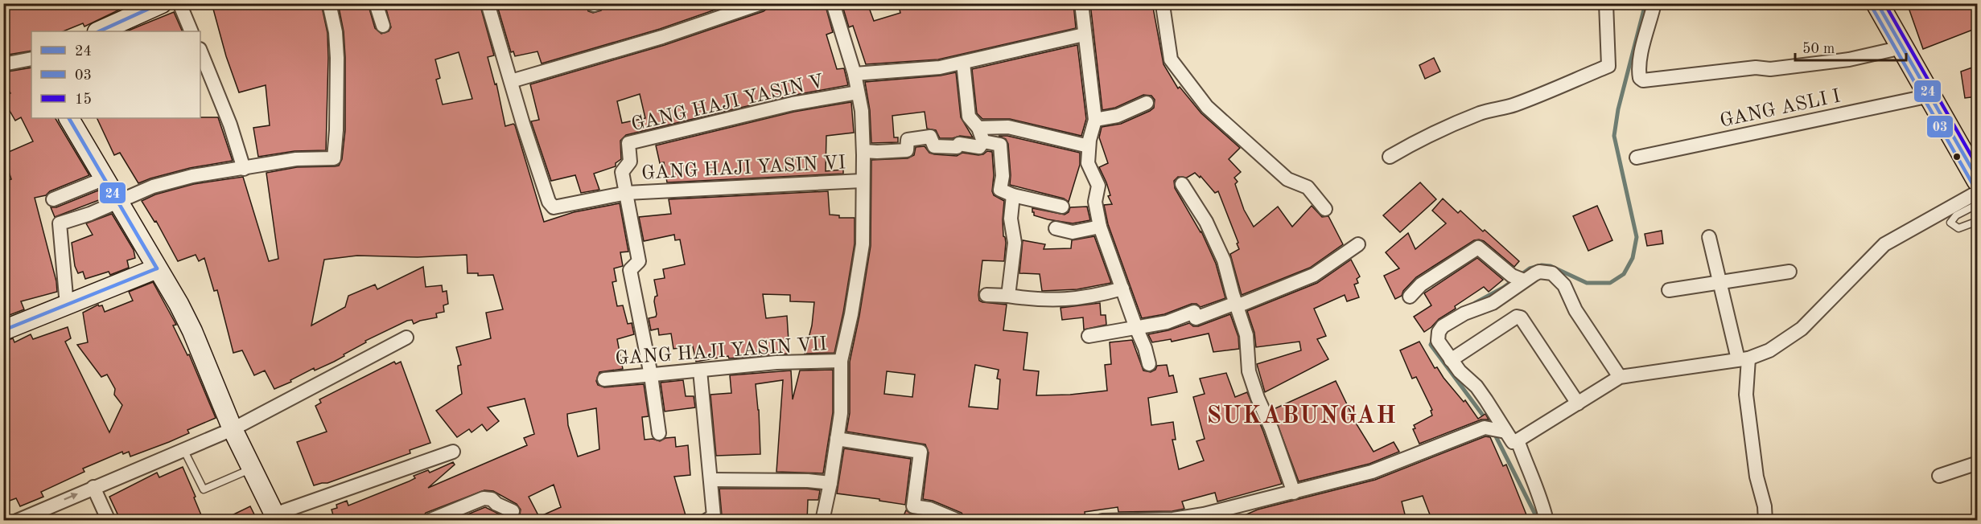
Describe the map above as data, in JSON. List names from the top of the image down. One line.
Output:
{"streets":{"street":["GANG HAJI YASIN V","GANG ASLI I","GANG HAJI YASIN VI","GANG HAJI YASIN VII"]},"crossings":[["GANG HAJI YASIN V","GANG HAJI YASIN VI"]],"districts":["SUKABUNGAH"],"lines":["transit line 24","transit line 15","transit line 03"],"legend":["24","03","15"],"scale_bar":"50 m"}
